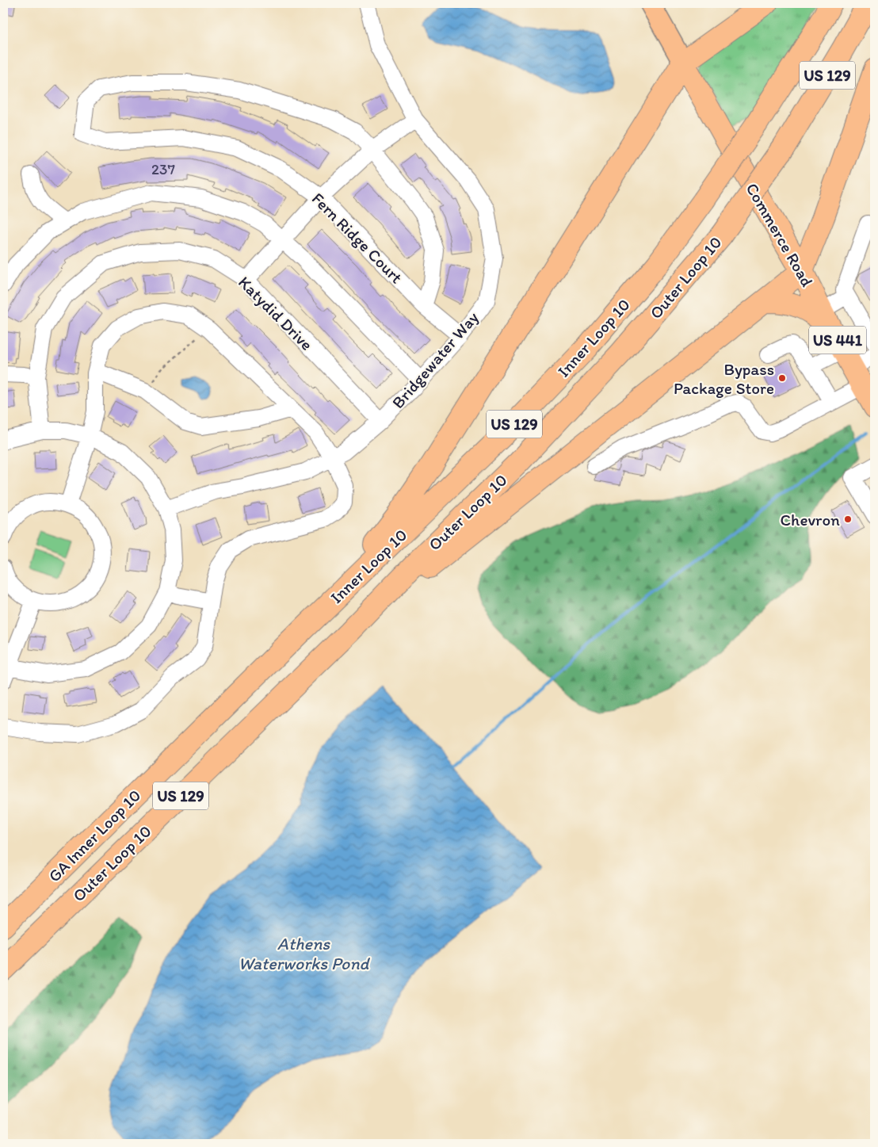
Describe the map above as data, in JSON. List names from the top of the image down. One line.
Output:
{"streets":{"highway":["US 129","Commerce Road","Outer Loop 10","Inner Loop 10","US 441","GA Inner Loop 10"],"street":["Fern Ridge Court","Katydid Drive","Bridgewater Way"]},"crossings":[["Fern Ridge Court","Bridgewater Way"],["Katydid Drive","Bridgewater Way"],["Inner Loop 10","GA Inner Loop 10"]],"water":["Athens Waterworks Pond"],"places":["Bypass Package Store","Chevron"],"house_numbers":["237"]}
